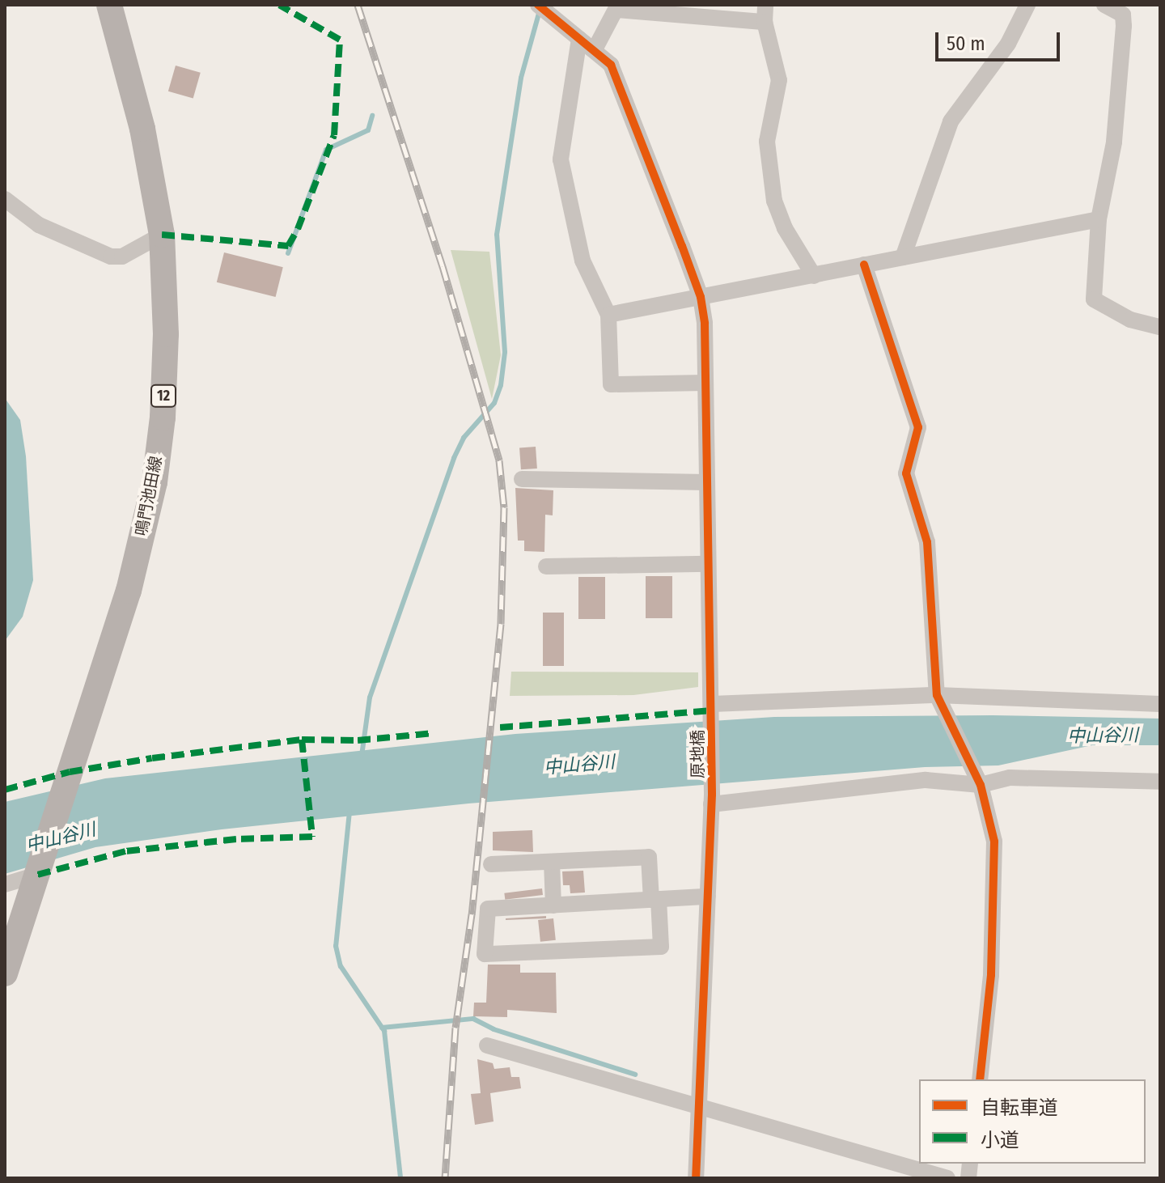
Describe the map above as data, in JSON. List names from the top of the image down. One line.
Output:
{"streets":{"main road":["12","鳴門池田線"],"street":["原地橋"]},"water":["中山谷川"],"legend":["自転車道","小道"],"scale_bar":"50 m"}
